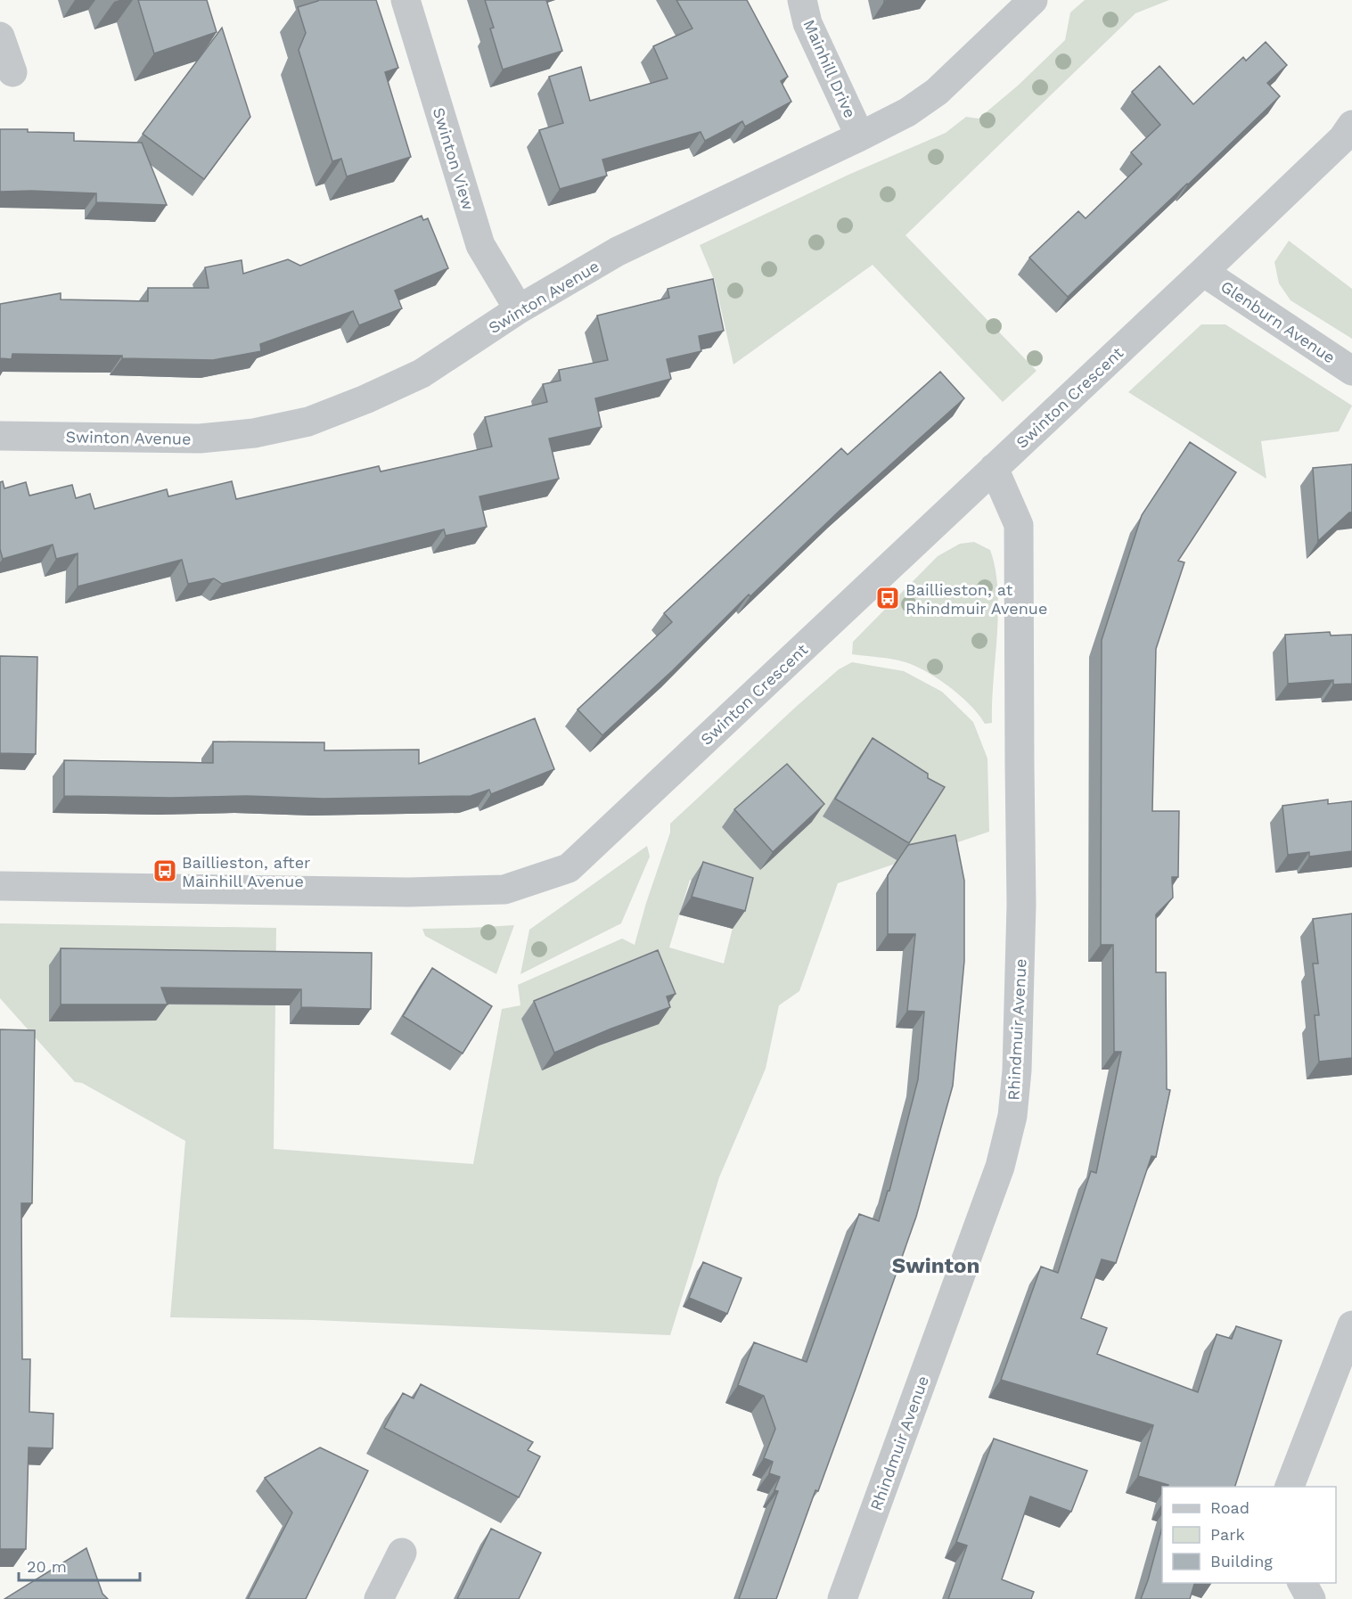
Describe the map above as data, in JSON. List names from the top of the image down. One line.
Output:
{"streets":{"street":["Mainhill Drive","Swinton View","Swinton Avenue","Glenburn Avenue","Swinton Crescent","Rhindmuir Avenue"]},"crossings":[["Mainhill Drive","Swinton Avenue"],["Swinton View","Swinton Avenue"],["Glenburn Avenue","Swinton Crescent"],["Swinton Crescent","Rhindmuir Avenue"]],"districts":["Swinton"],"places":{"bus stop":["Baillieston, at Rhindmuir Avenue","Baillieston, after Mainhill Avenue"]},"legend":["Road","Park","Building"],"scale_bar":"20 m"}
